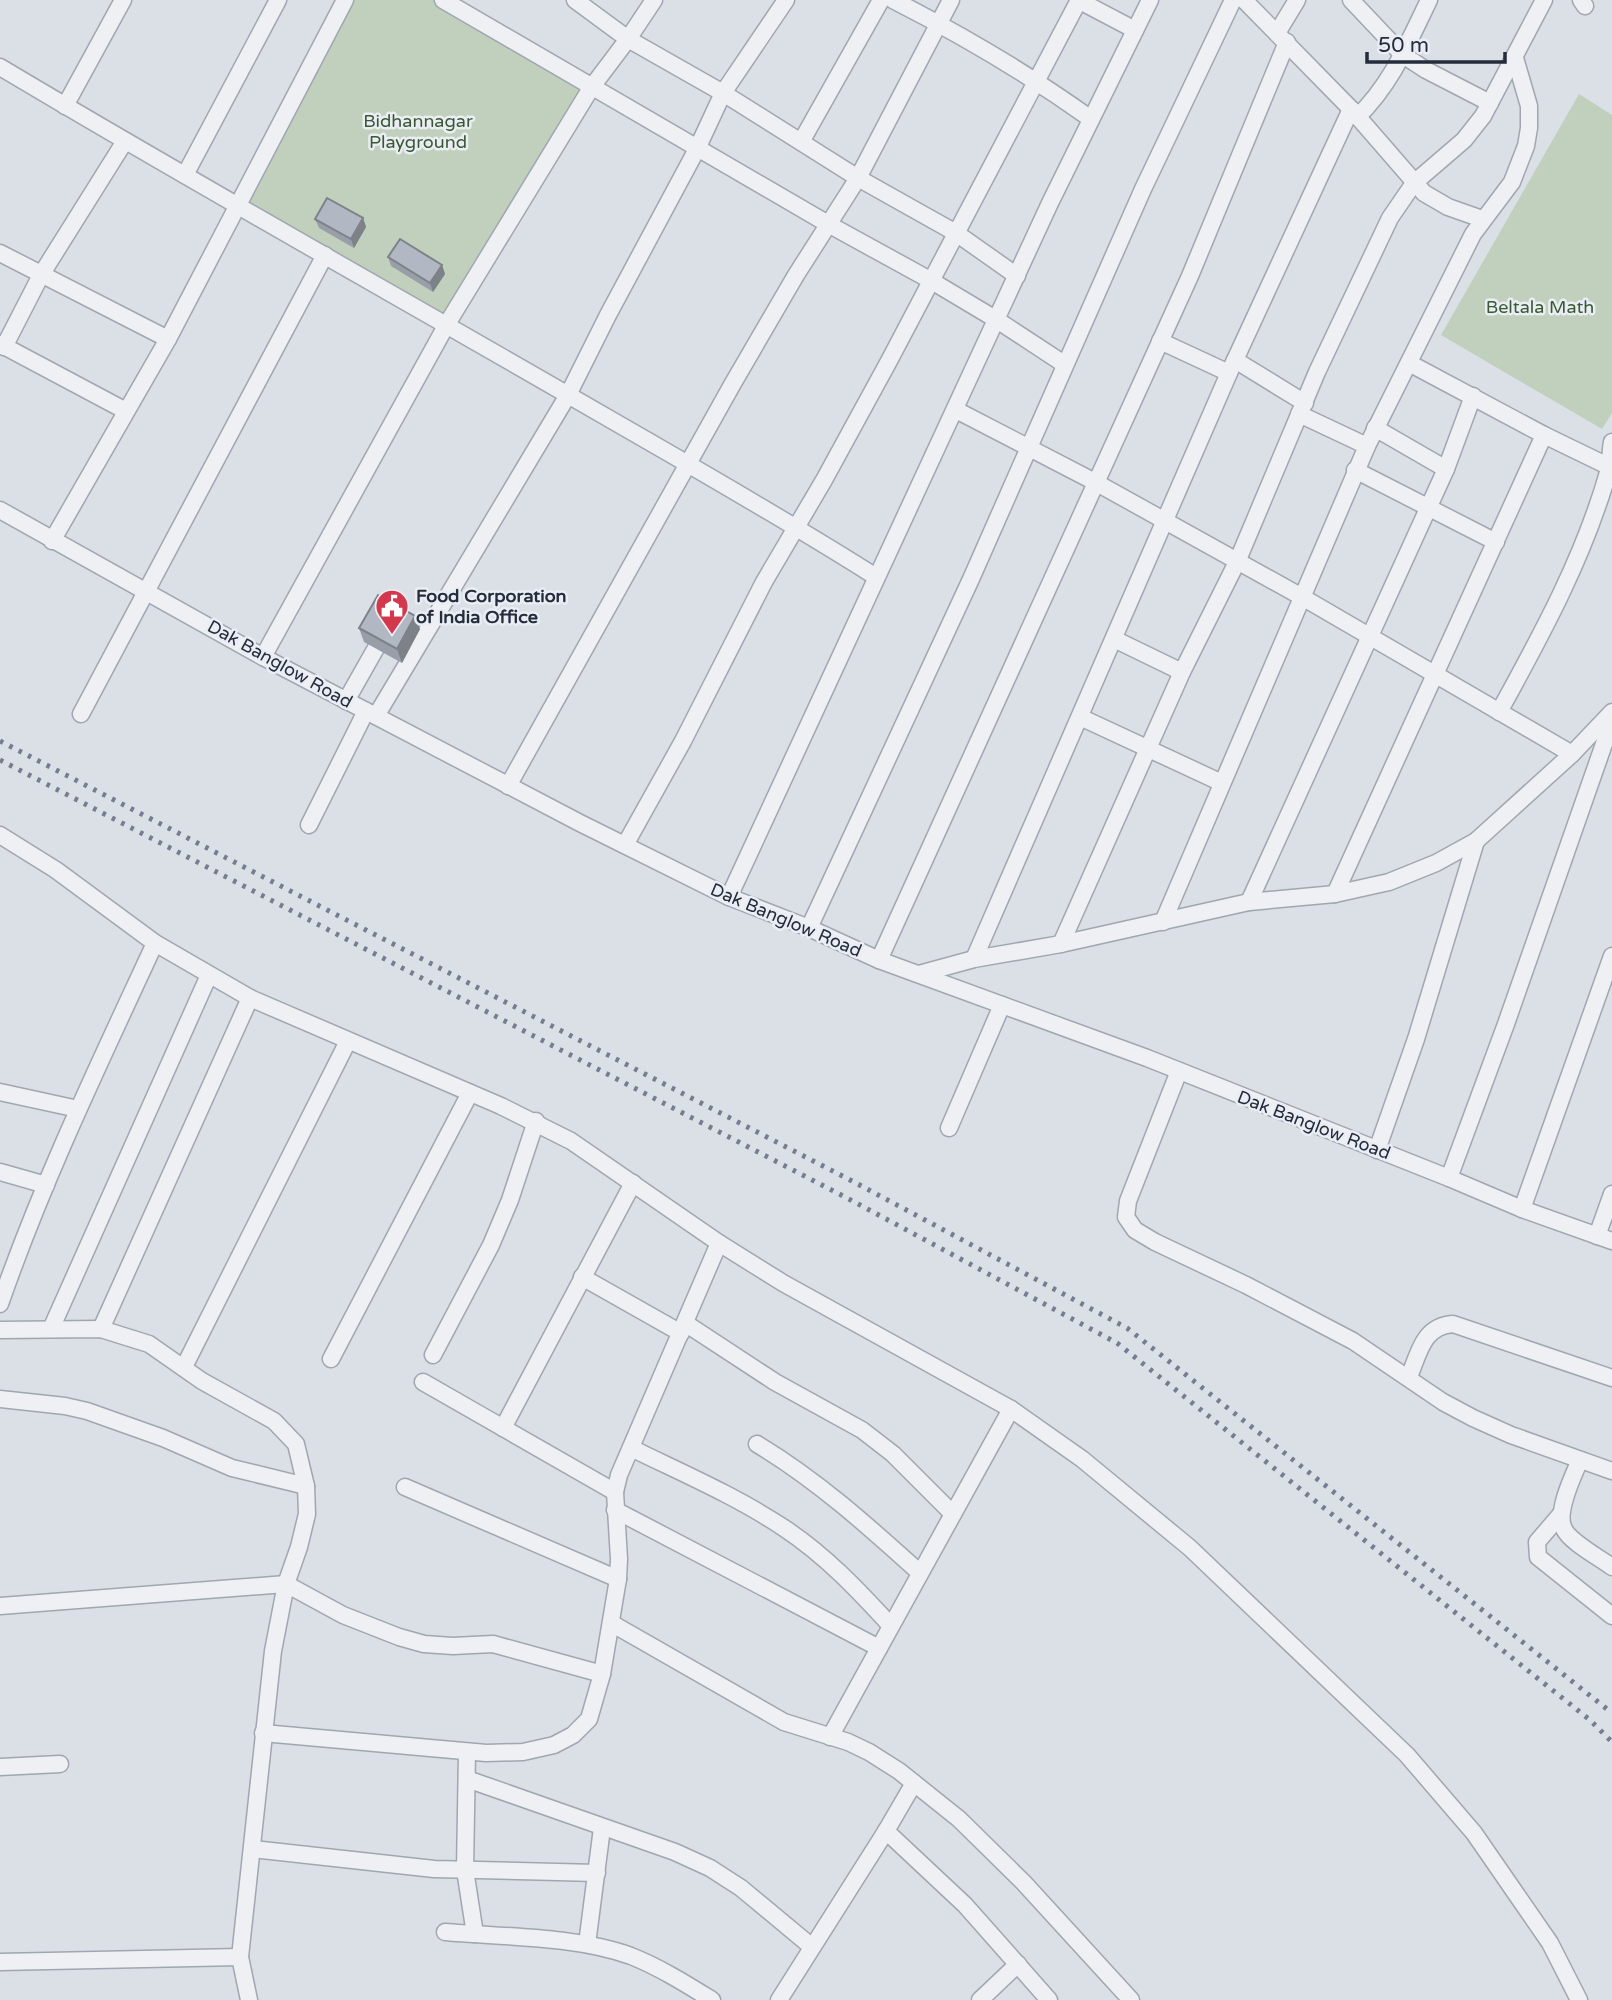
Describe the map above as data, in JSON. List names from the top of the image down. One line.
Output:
{"streets":{"street":["Dak Banglow Road"]},"parks":["Bidhannagar Playground","Beltala Math"],"places":{"public building":["Food Corporation of India Office"]},"scale_bar":"50 m"}
